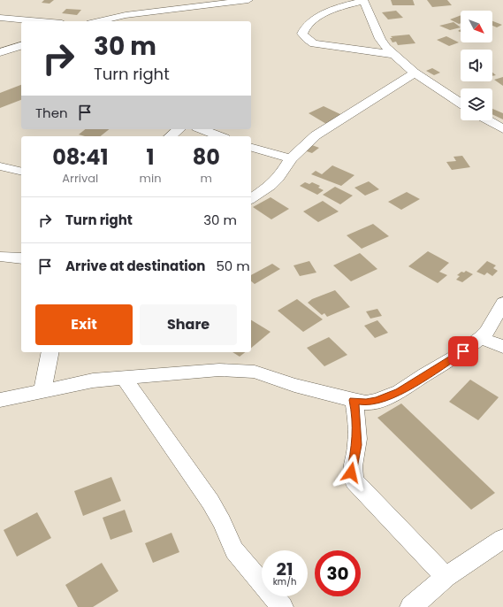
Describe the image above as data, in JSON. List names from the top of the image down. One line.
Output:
{"north":"bottom right","page":{"turn":["30 m","Turn right"],"then":"Then","eta":["08:41","Arrival","1","min","80","m"],"list":[{"name":"Turn right","value":"30 m"},{"name":"Arrive at destination","value":"50 m"}],"buttons":["Exit","Share"],"speed":"21 km/h","limit":"30"}}
